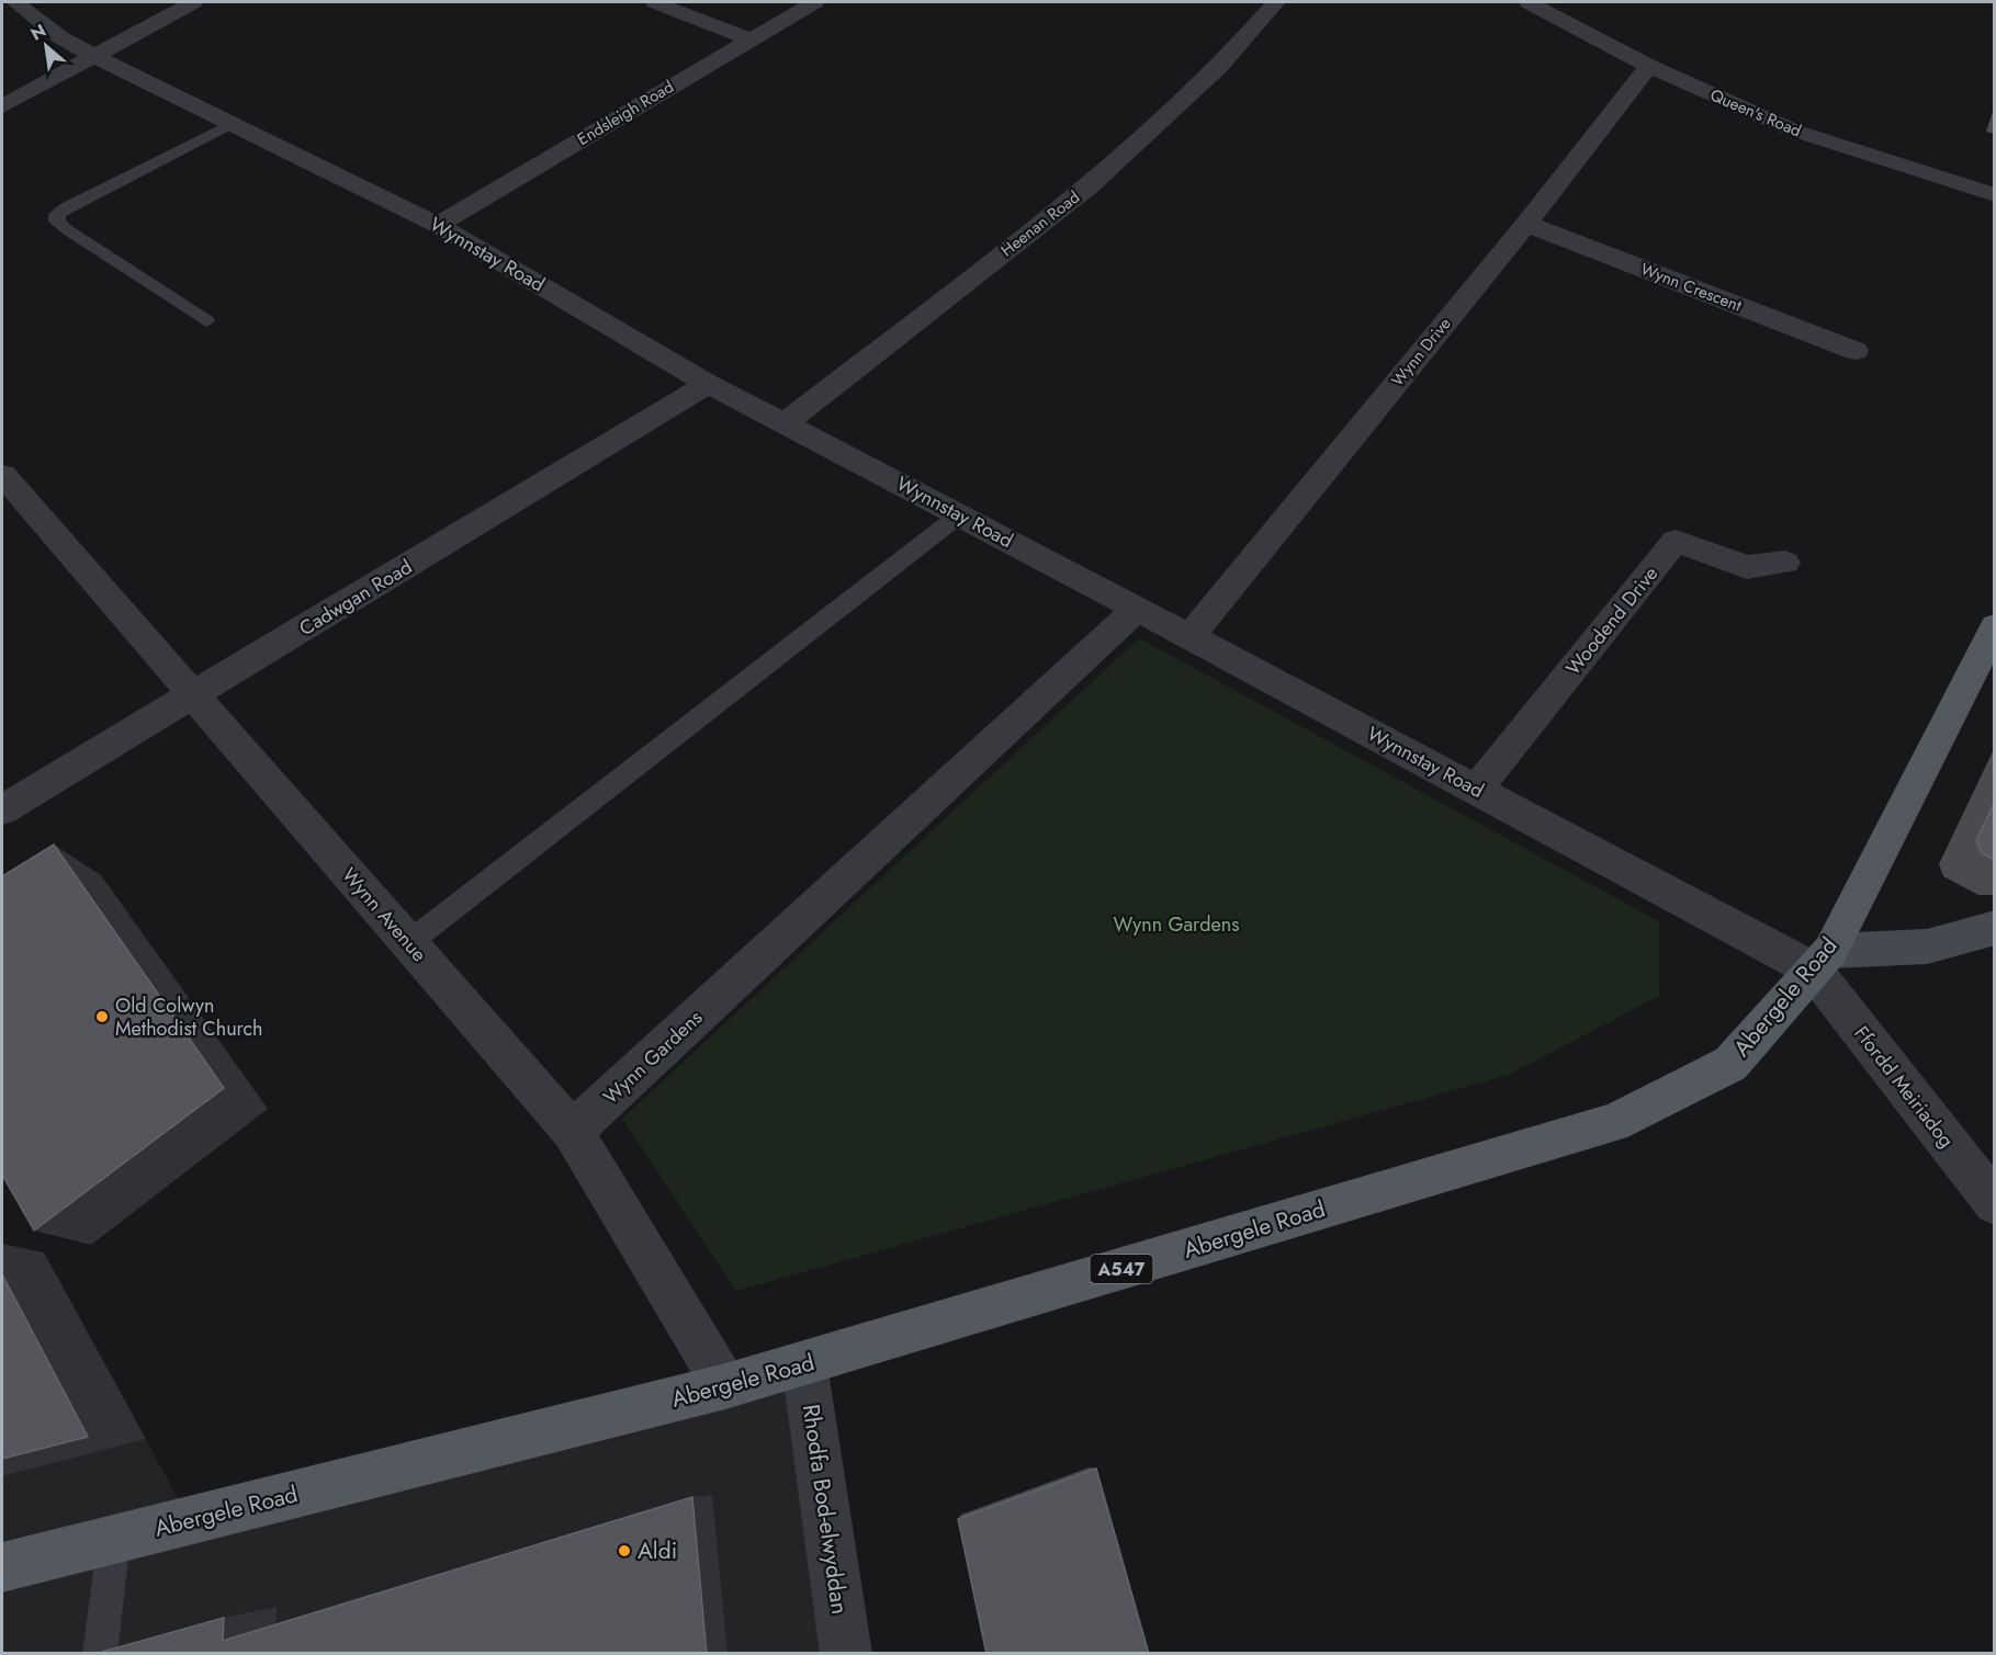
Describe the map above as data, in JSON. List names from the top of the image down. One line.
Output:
{"streets":{"main road":["Abergele Road","A547"],"street":["Endsleigh Road","Queen's Road","Heenan Road","Wynnstay Road","Wynn Crescent","Wynn Drive","Cadwgan Road","Woodend Drive","Wynn Avenue","Wynn Gardens","Ffordd Meiriadog","Rhodfa Bod-elwyddan"]},"crossings":[["Endsleigh Road","Wynnstay Road"],["Queen's Road","Wynn Drive"],["Heenan Road","Wynnstay Road"],["Wynnstay Road","Wynn Drive"],["Wynnstay Road","Cadwgan Road"],["Wynnstay Road","Woodend Drive"],["Wynnstay Road","Abergele Road"],["Wynnstay Road","Wynn Gardens"],["Wynnstay Road","Ffordd Meiriadog"],["Wynn Crescent","Wynn Drive"],["Cadwgan Road","Wynn Avenue"],["Wynn Avenue","Abergele Road"],["Wynn Avenue","Wynn Gardens"],["Abergele Road","Ffordd Meiriadog"],["Abergele Road","Rhodfa Bod-elwyddan"]],"parks":["Wynn Gardens"],"places":["Old Colwyn Methodist Church","Aldi"],"north":"top left"}
